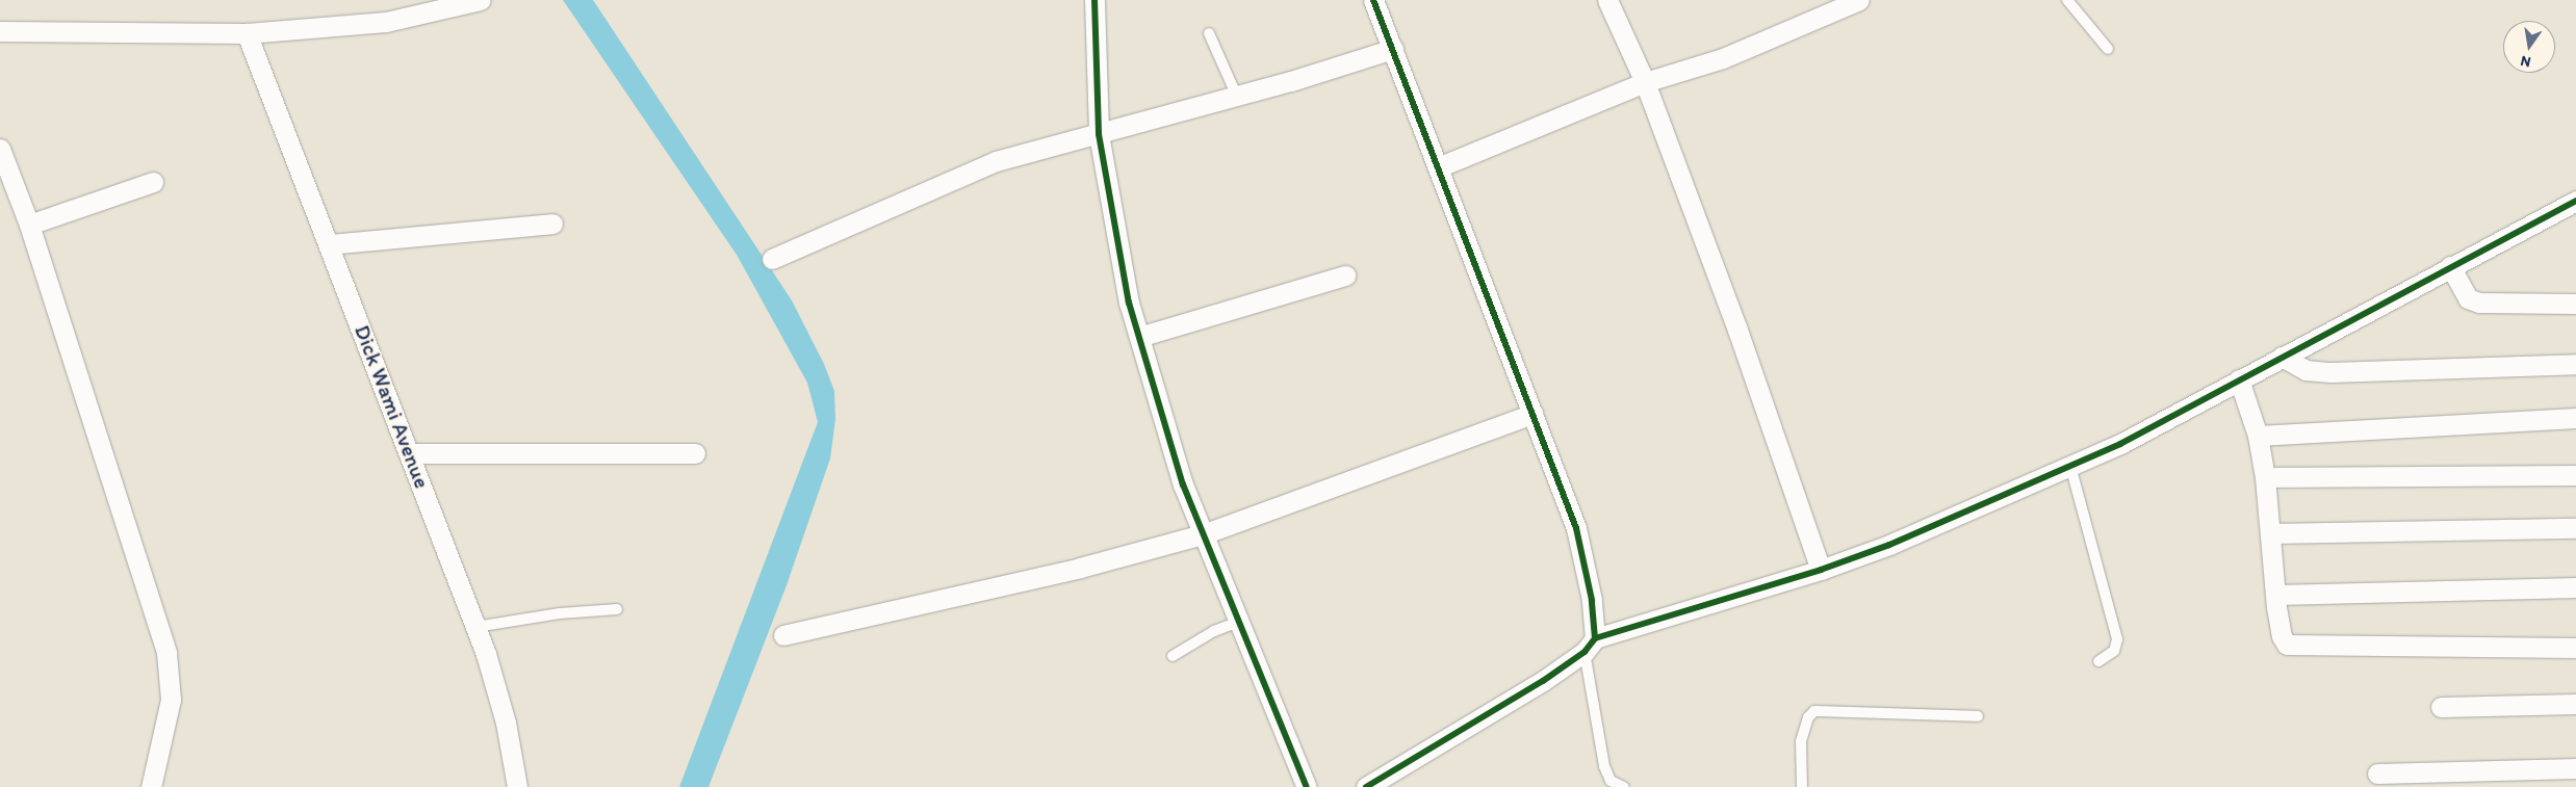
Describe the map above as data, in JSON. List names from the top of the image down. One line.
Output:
{"streets":{"street":["Dick Wami Avenue"]},"north":"bottom"}
